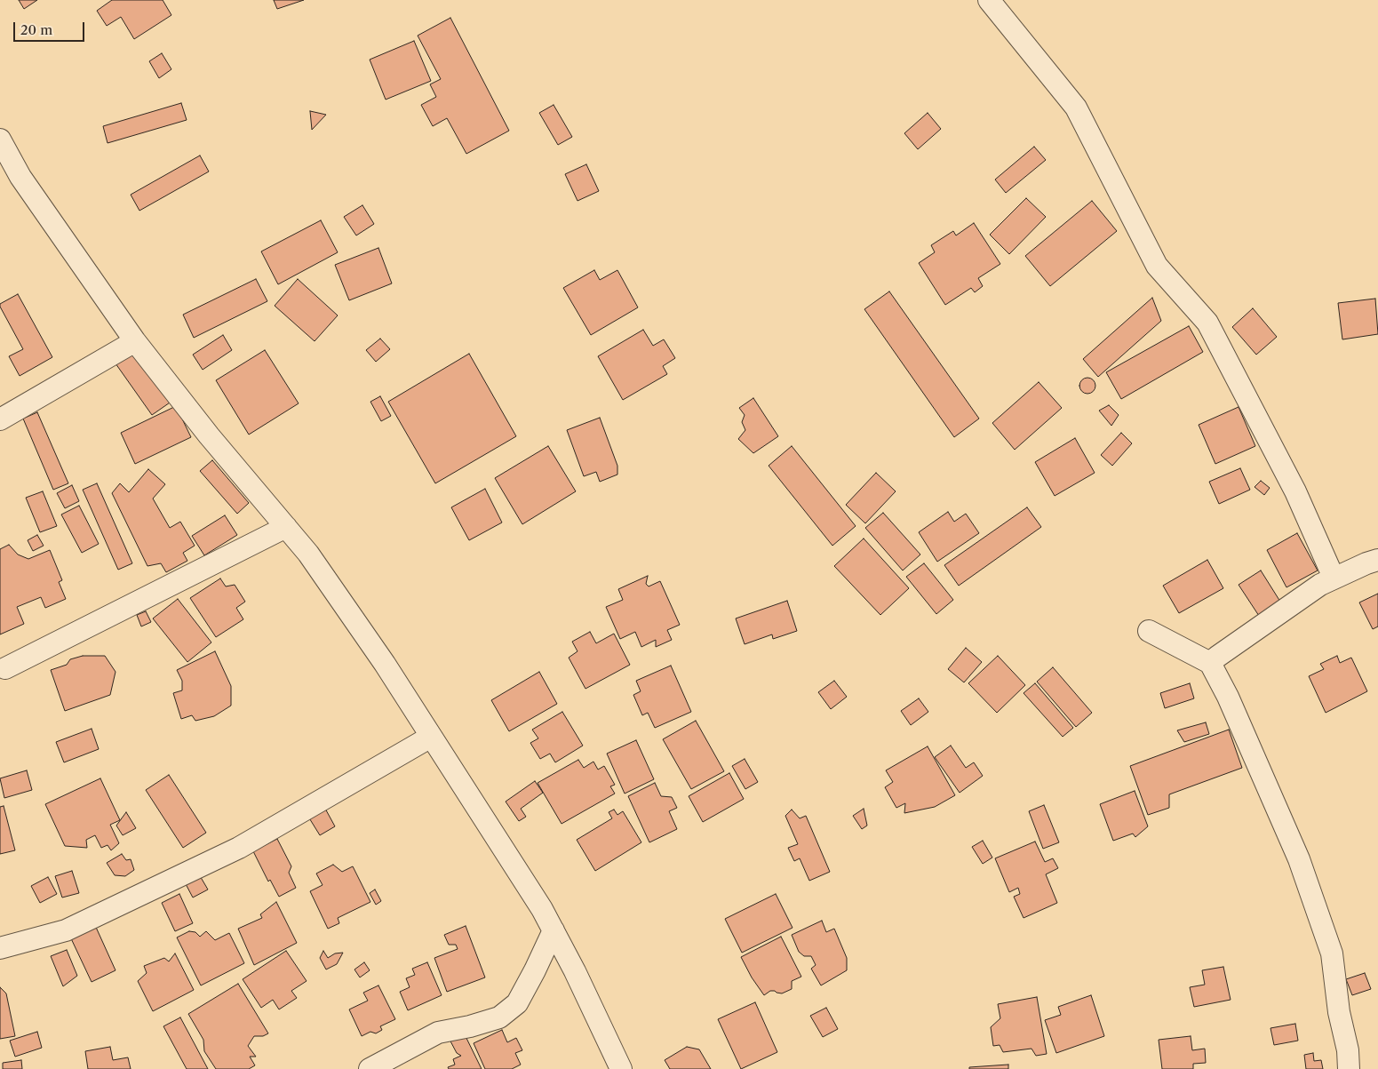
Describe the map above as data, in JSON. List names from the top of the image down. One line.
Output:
{"scale_bar":"20 m"}
